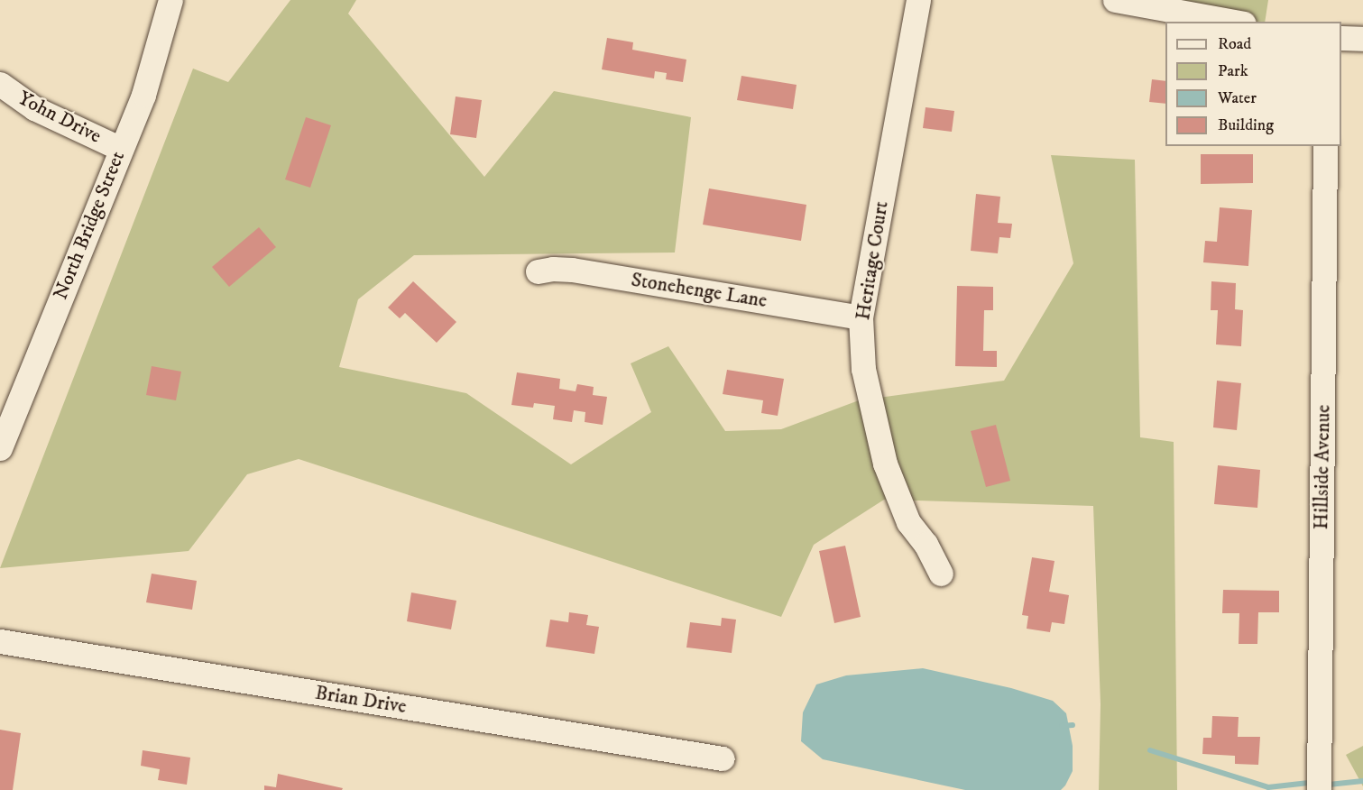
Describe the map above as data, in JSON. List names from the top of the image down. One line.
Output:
{"streets":{"street":["Yohn Drive","North Bridge Street","Heritage Court","Stonehenge Lane","Hillside Avenue","Brian Drive"]},"crossings":[["Yohn Drive","North Bridge Street"],["Heritage Court","Stonehenge Lane"]],"legend":["Road","Park","Water","Building"]}
